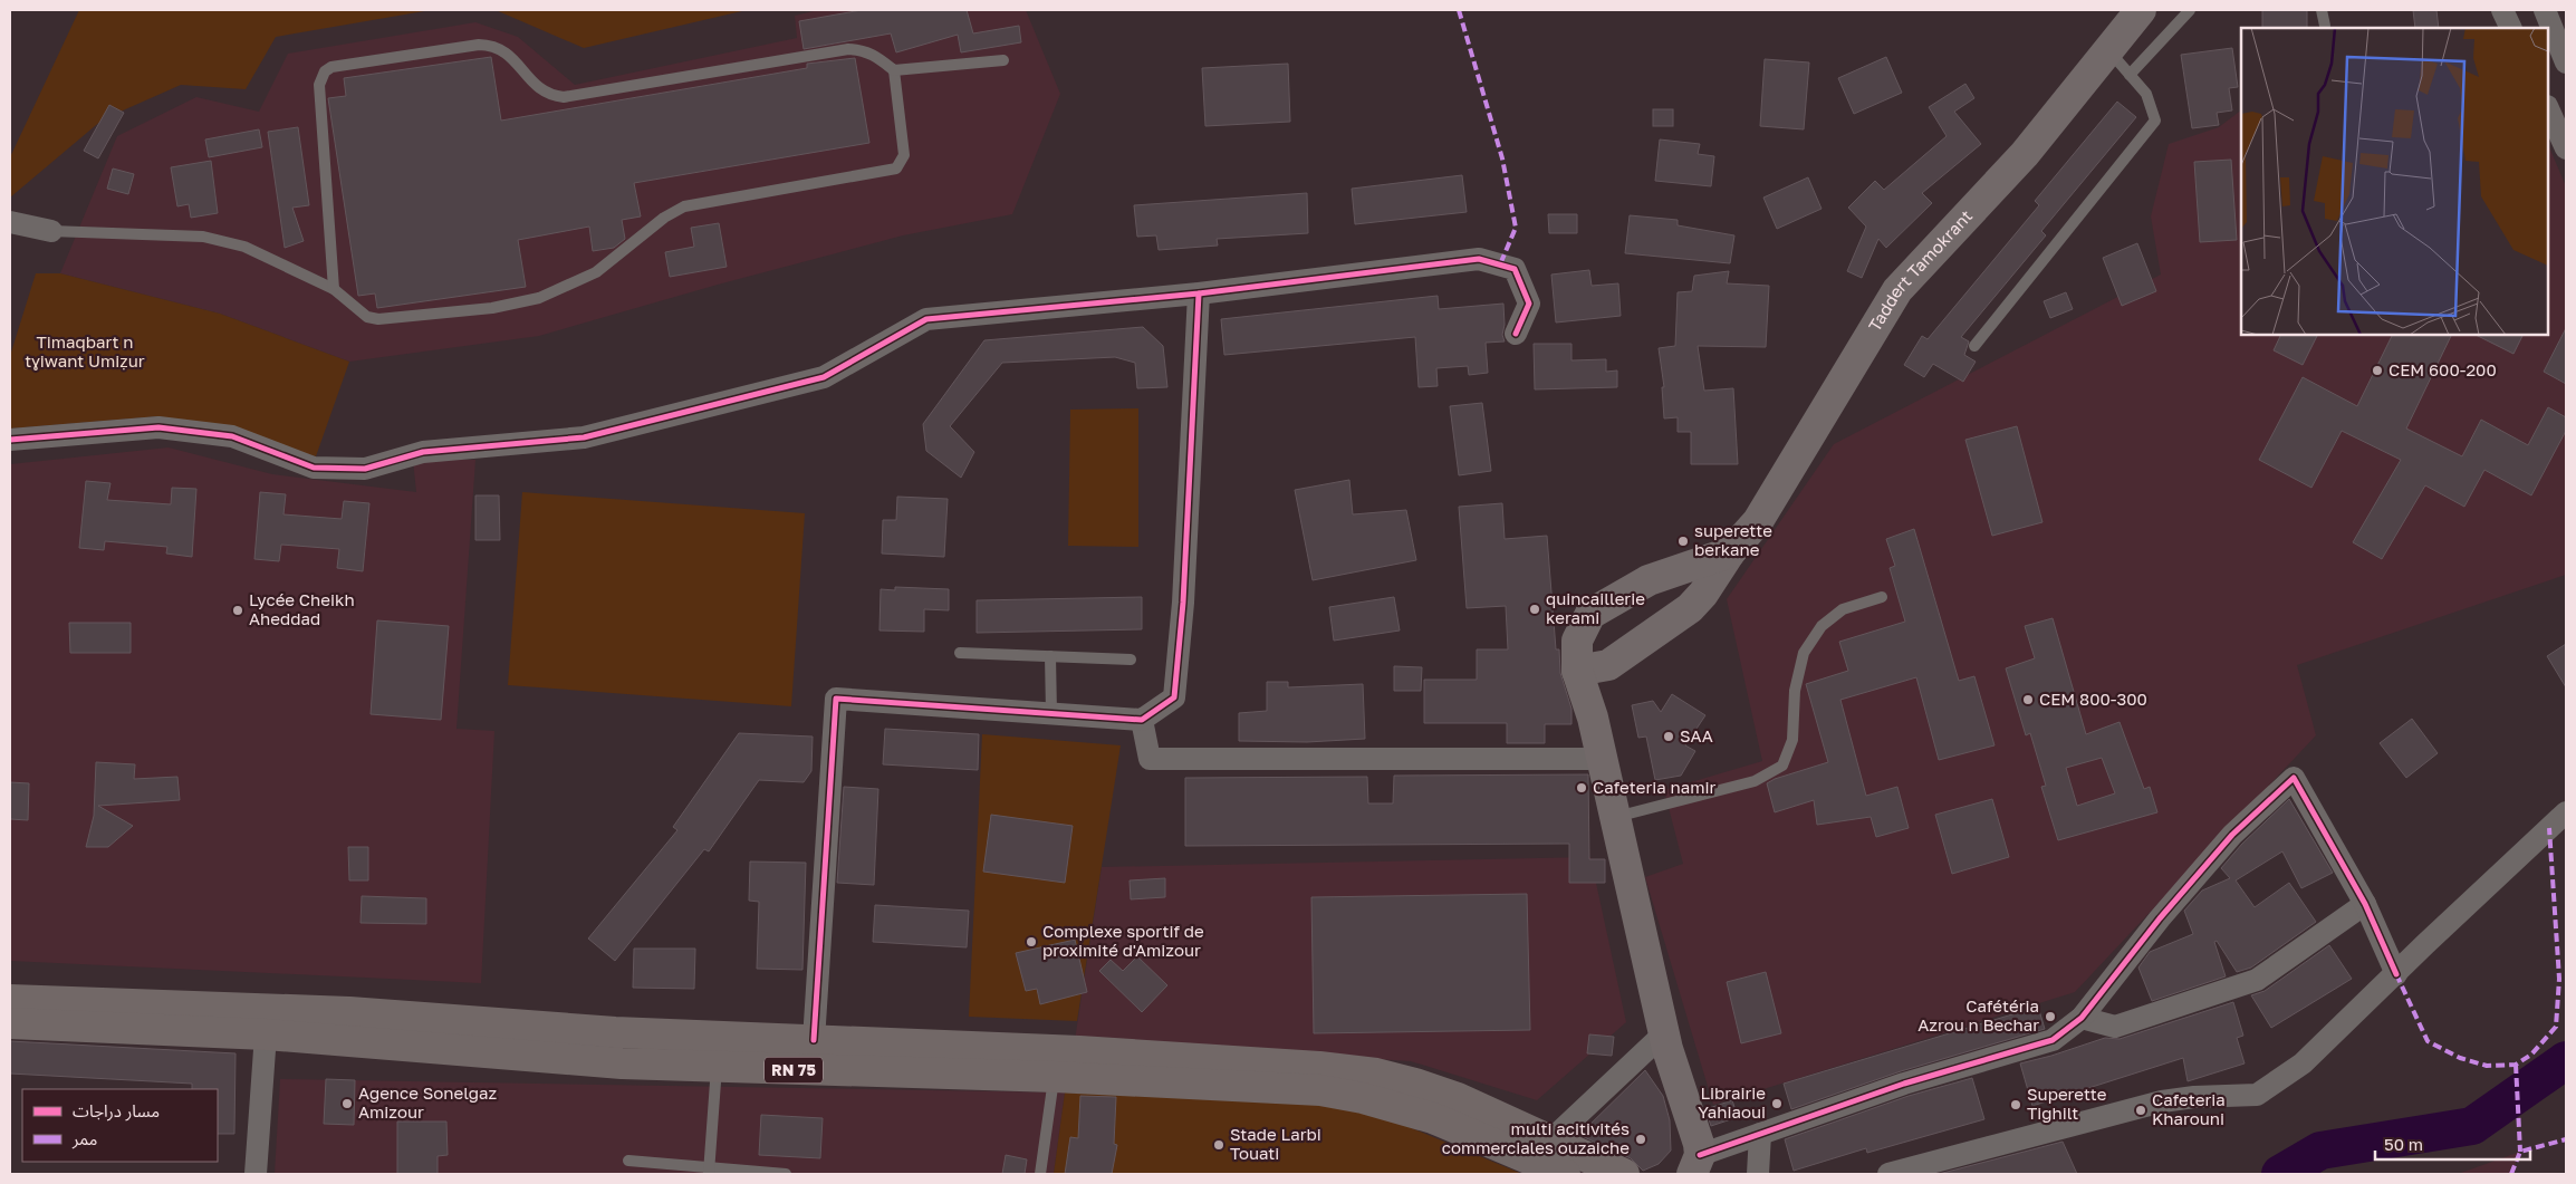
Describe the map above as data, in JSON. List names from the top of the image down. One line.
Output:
{"streets":{"main road":["Taddert Tamokrant","RN 75"]},"parks":["Timaqbart n tɣiwant Umiẓur"],"places":["CEM 600-200","superette berkane","quincaillerie kerami","Lycée Cheikh Aheddad","CEM 800-300","SAA","Cafeteria namir","Complexe sportif de proximité d'Amizour","Cafétéria Azrou n Bechar","Agence Sonelgaz Amizour","Librairie Yahiaoui","Superette Tighilt","Cafeteria Kharouni","multi acitivités commerciales ouzaiche","Stade Larbi Touati"],"legend":["مسار دراجات","ممر"],"scale_bar":"50 m"}
